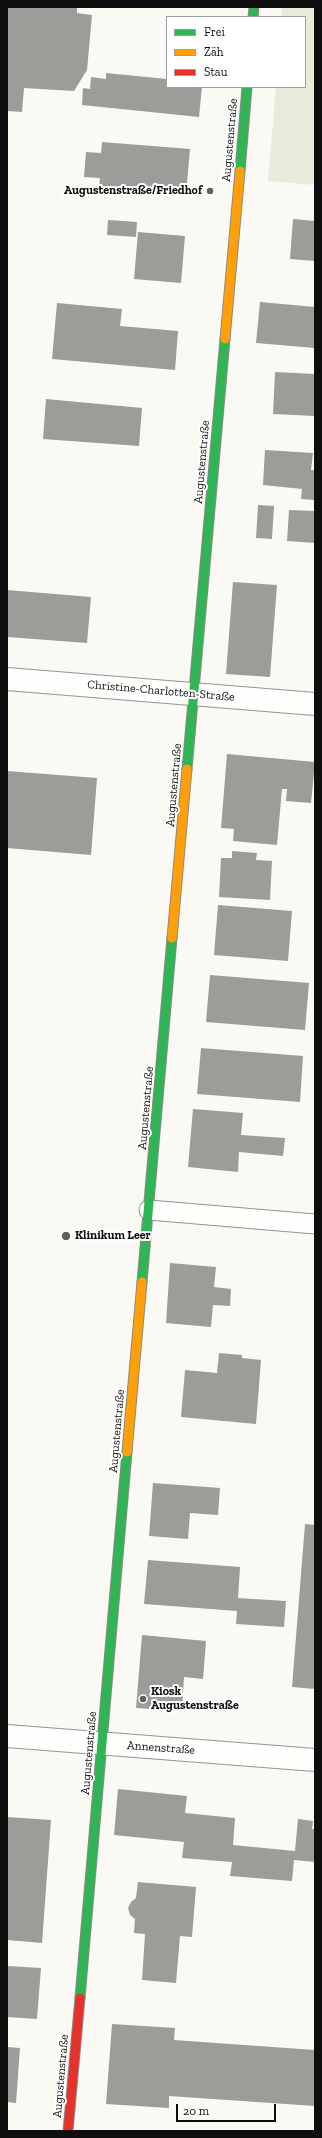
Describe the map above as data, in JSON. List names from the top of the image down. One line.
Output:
{"streets":{"street":["Augustenstraße","Christine-Charlotten-Straße","Annenstraße"]},"crossings":[["Augustenstraße","Christine-Charlotten-Straße"],["Augustenstraße","Annenstraße"]],"places":["Augustenstraße/Friedhof","Klinikum Leer","Kiosk Augustenstraße"],"legend":["Frei","Zäh","Stau"],"scale_bar":"20 m"}
